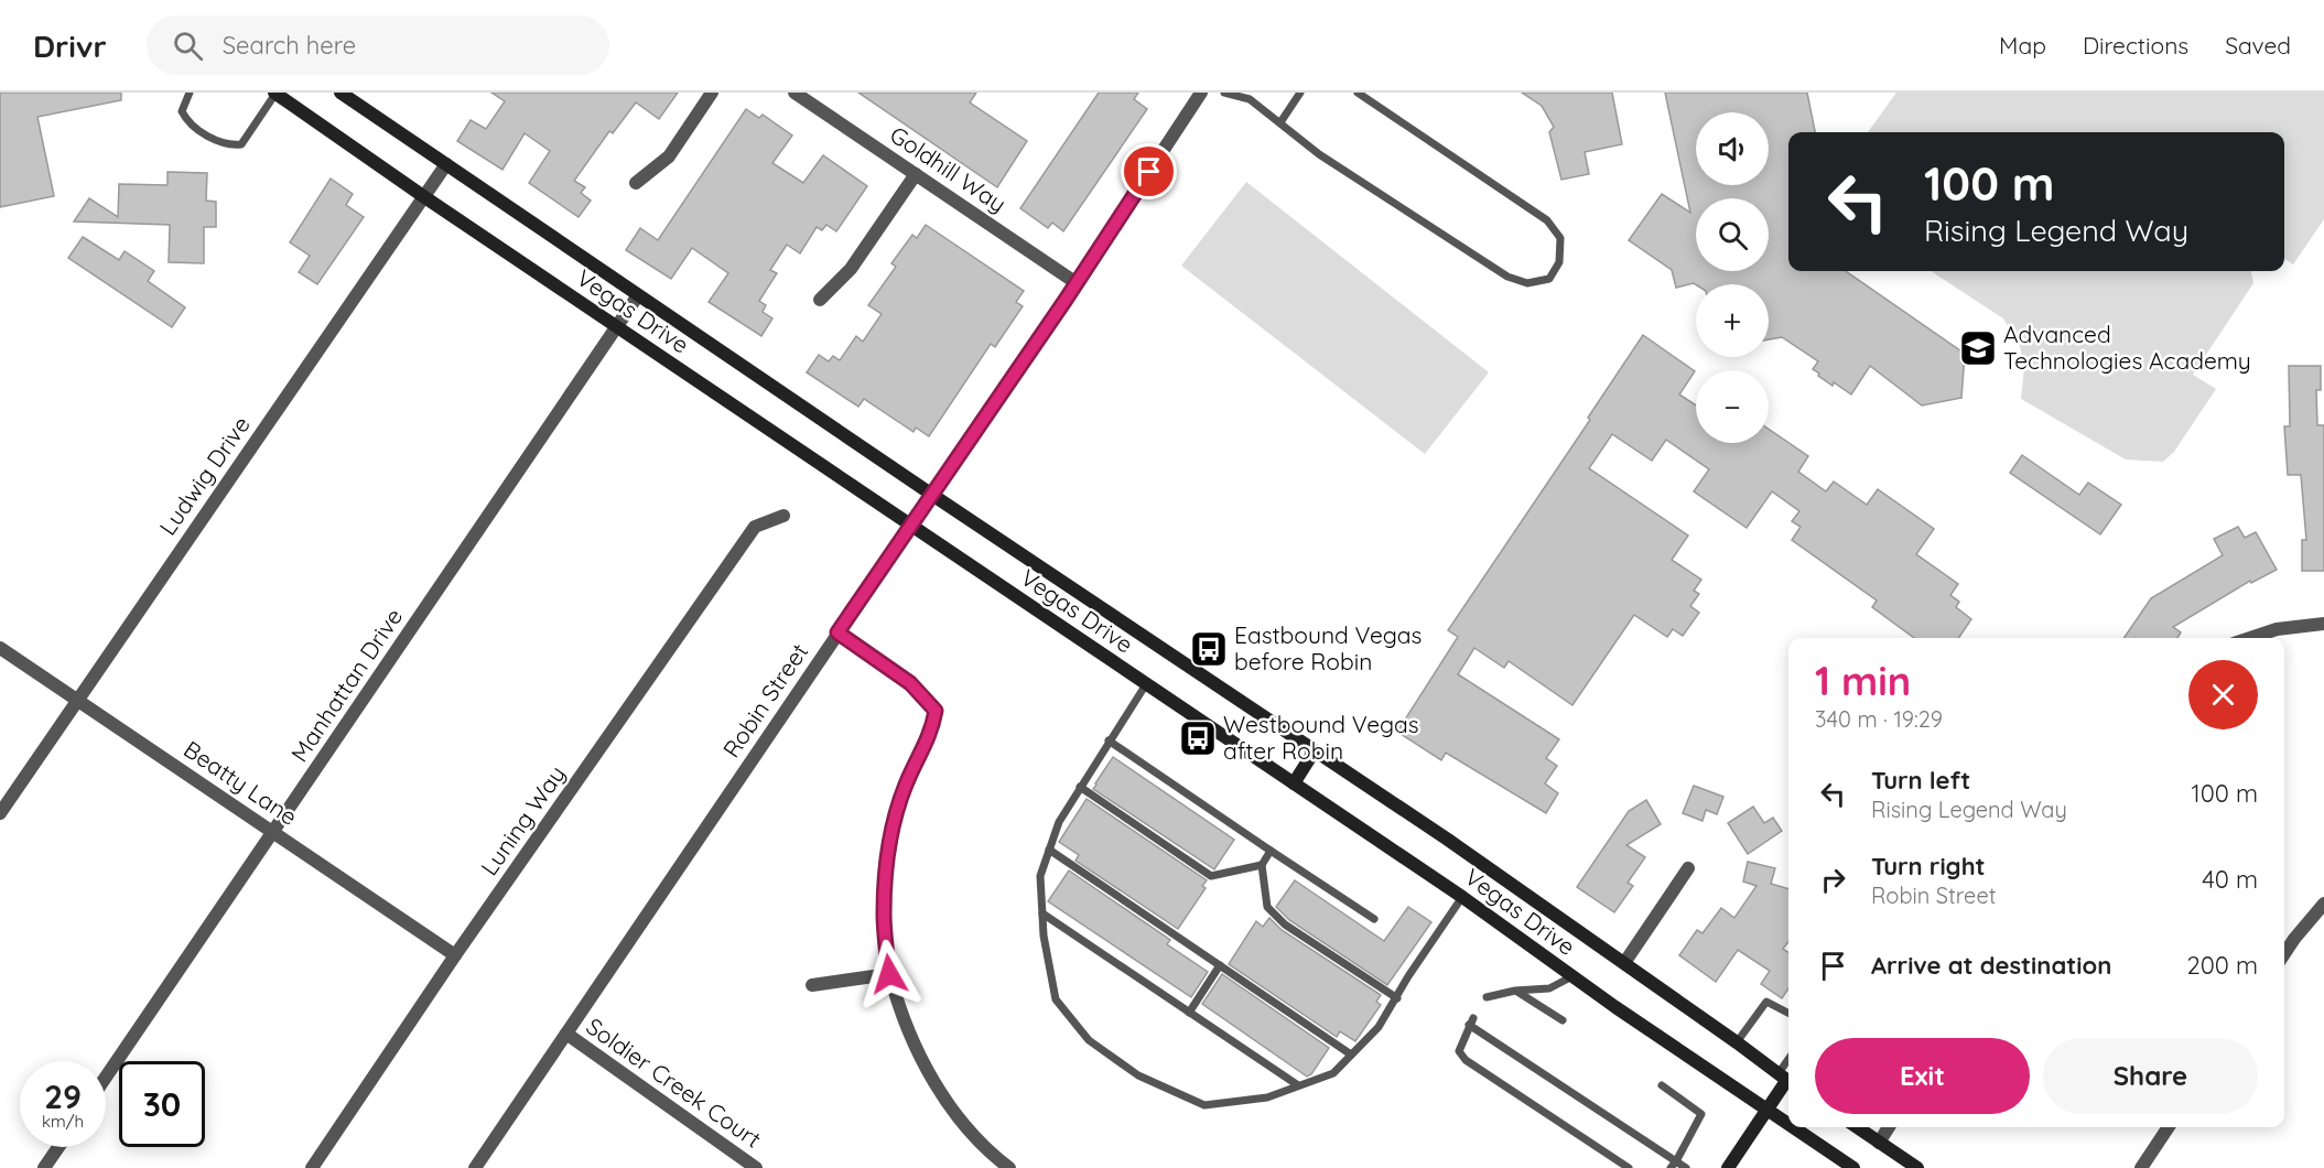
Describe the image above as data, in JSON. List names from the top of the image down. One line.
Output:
{"streets":{"main road":["Vegas Drive"],"street":["Goldhill Way","Ludwig Drive","Manhattan Drive","Robin Street","Beatty Lane","Luning Way","Soldier Creek Court"]},"crossings":[["Goldhill Way","Robin Street"],["Vegas Drive","Ludwig Drive"],["Vegas Drive","Manhattan Drive"],["Vegas Drive","Robin Street"],["Ludwig Drive","Beatty Lane"],["Manhattan Drive","Beatty Lane"],["Robin Street","Soldier Creek Court"],["Beatty Lane","Luning Way"]],"places":{"school or university":["Advanced Technologies Academy"],"bus stop":["Eastbound Vegas before Robin","Westbound Vegas after Robin"]},"page":{"header":"Drivr","search":"Search here","nav":["Map","Directions","Saved"],"map_buttons":["+","−"],"turn":["100 m","Rising Legend Way"],"heading":["1 min","340 m · 19:29"],"list":[{"name":"Turn left","note":"Rising Legend Way","value":"100 m"},{"name":"Turn right","note":"Robin Street","value":"40 m"},{"name":"Arrive at destination","value":"200 m"}],"buttons":["Exit","Share"],"speed":"29 km/h","limit":"30"}}
